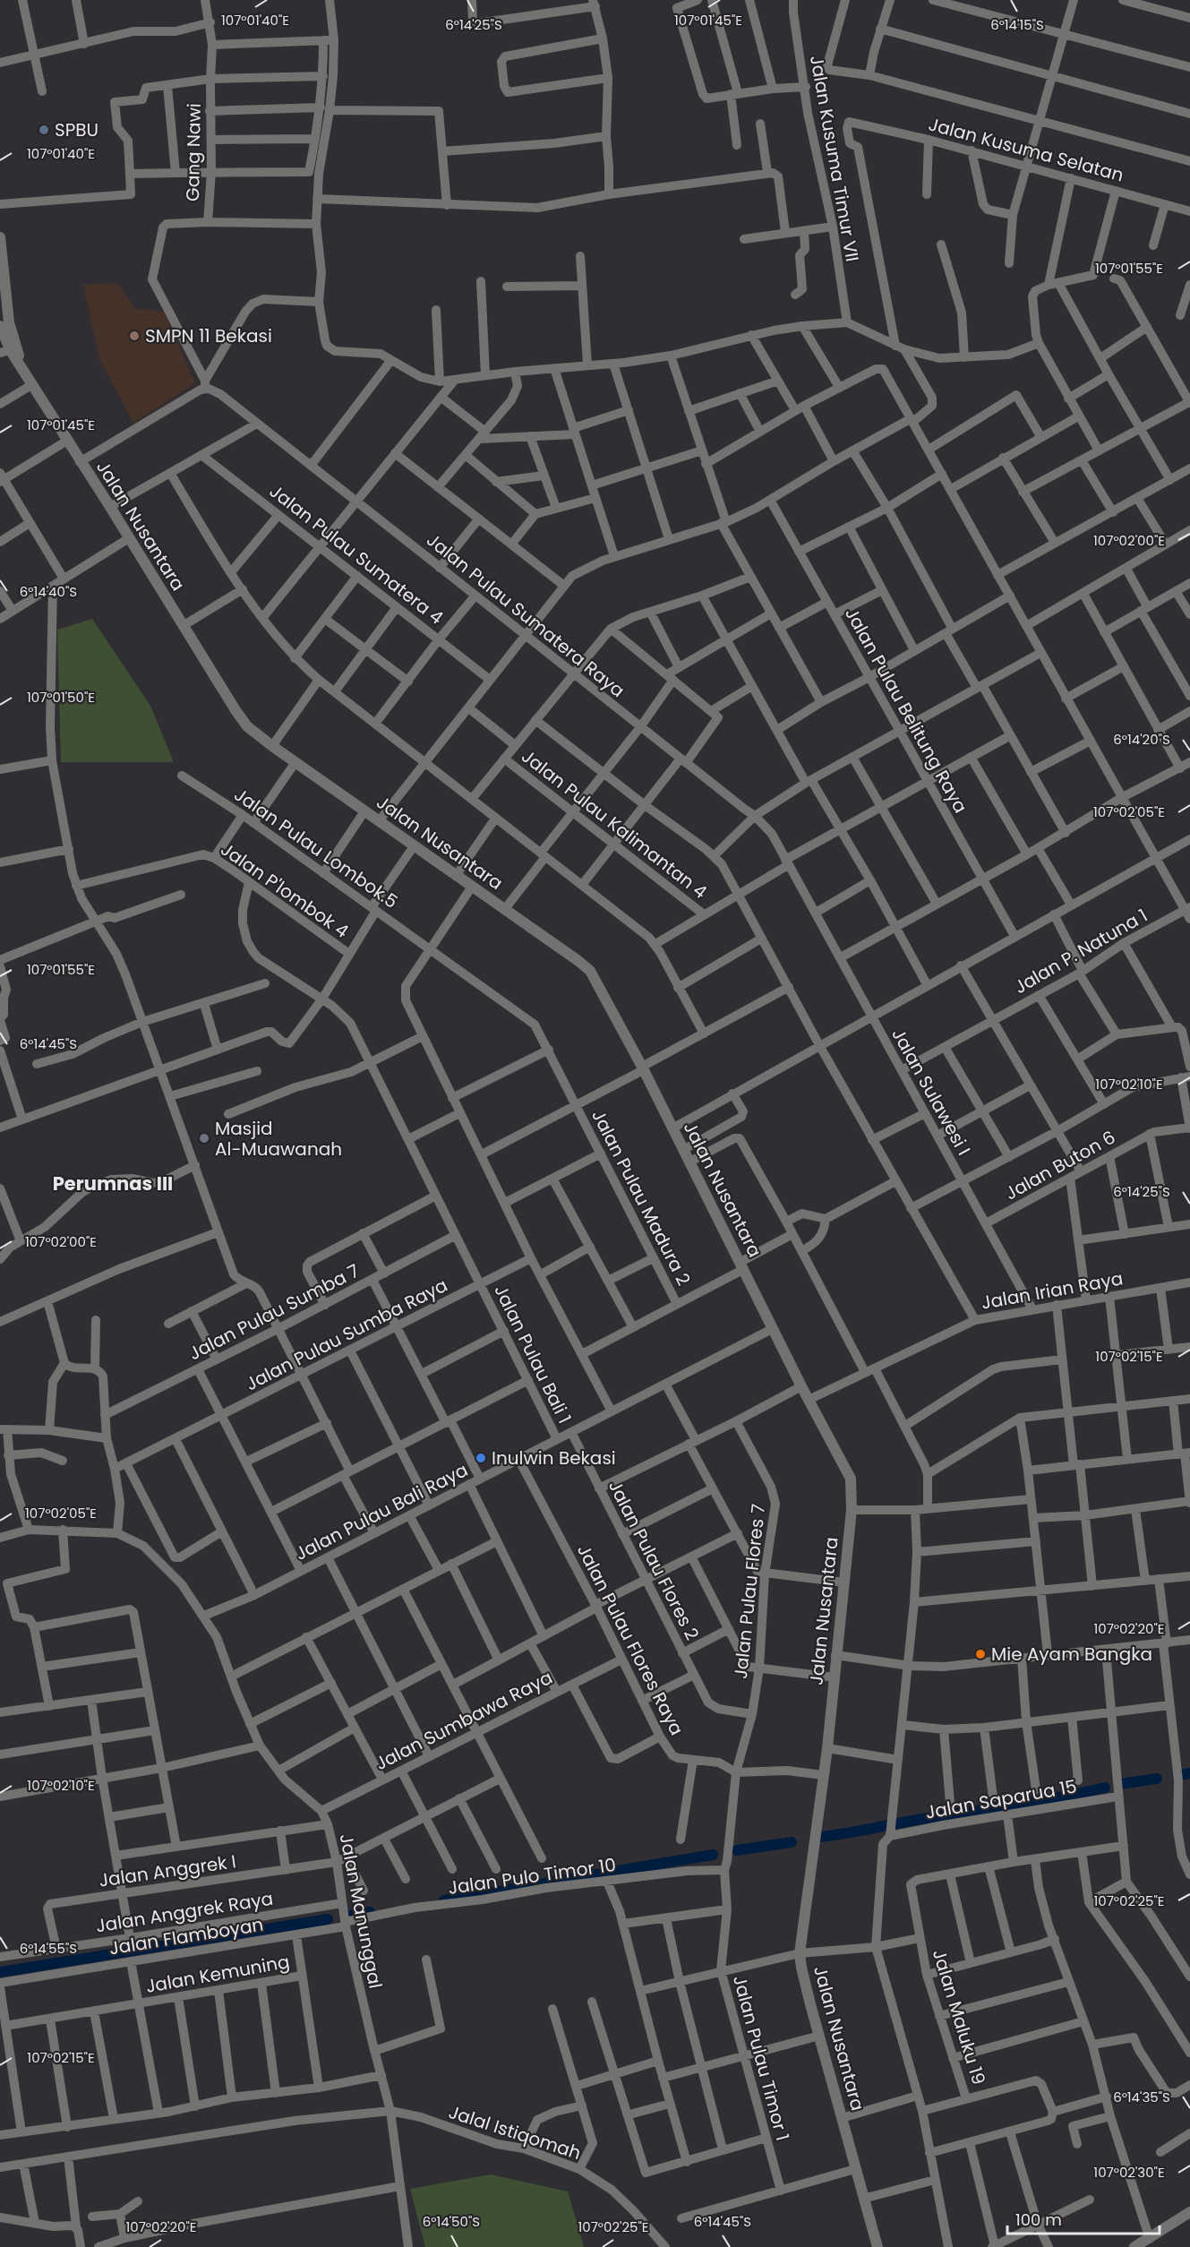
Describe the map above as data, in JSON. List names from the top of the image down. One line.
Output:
{"streets":{"street":["Jalan Kusuma Selatan","Gang Nawi","Jalan Kusuma Timur VII","Jalan Nusantara","Jalan Pulau Sumatera 4","Jalan Pulau Sumatera Raya","Jalan Pulau Belitung Raya","Jalan Pulau Kalimantan 4","Jalan Pulau Lombok.5","Jalan P'lombok 4","Jalan P. Natuna 1","Jalan Sulawesi I","Jalan Buton 6","Jalan Pulau Madura 2","Jalan Irian Raya","Jalan Pulau Sumba 7","Jalan Pulau Sumba Raya","Jalan Pulau Bali 1","Jalan Pulau Bali Raya","Jalan Pulau Flores 2","Jalan Pulau Flores 7","Jalan Pulau Flores Raya","Jalan Sumbawa Raya","Jalan Saparua 15","Jalan Anggrek I","Jalan Pulo Timor 10","Jalan Manunggal","Jalan Anggrek Raya","Jalan Flamboyan","Jalan Kemuning","Jalan Maluku 19","Jalan Pulau Timor 1","Jalal Istiqomah"]},"crossings":[["Jalan Nusantara","Jalan Irian Raya"],["Jalan Nusantara","Jalan Pulau Bali Raya"],["Jalan Nusantara","Jalan Pulau Flores Raya"],["Jalan Pulau Sumatera Raya","Jalan Sulawesi I"],["Jalan Pulau Lombok.5","Jalan Pulau Madura 2"],["Jalan P'lombok 4","Jalan Pulau Bali 1"],["Jalan P. Natuna 1","Jalan Sulawesi I"],["Jalan Sulawesi I","Jalan Buton 6"],["Jalan Sulawesi I","Jalan Irian Raya"],["Jalan Pulau Sumba 7","Jalan Pulau Bali 1"],["Jalan Pulau Sumba Raya","Jalan Pulau Bali 1"],["Jalan Pulau Bali 1","Jalan Pulau Bali Raya"],["Jalan Pulau Bali Raya","Jalan Pulau Flores 2"],["Jalan Pulau Bali Raya","Jalan Pulau Flores Raya"],["Jalan Pulau Bali Raya","Jalan Manunggal"],["Jalan Pulau Flores 2","Jalan Pulau Flores 7"],["Jalan Pulau Flores 7","Jalan Pulau Flores Raya"],["Jalan Pulau Flores 7","Jalan Pulau Timor 1"],["Jalan Pulau Flores Raya","Jalan Sumbawa Raya"],["Jalan Pulau Flores Raya","Jalan Pulau Timor 1"],["Jalan Sumbawa Raya","Jalan Manunggal"],["Jalan Anggrek I","Jalan Manunggal"],["Jalan Anggrek I","Jalan Anggrek Raya"],["Jalan Pulo Timor 10","Jalan Manunggal"],["Jalan Pulo Timor 10","Jalan Anggrek Raya"],["Jalan Pulo Timor 10","Jalan Flamboyan"],["Jalan Pulo Timor 10","Jalan Pulau Timor 1"],["Jalan Manunggal","Jalan Anggrek Raya"],["Jalan Manunggal","Jalan Flamboyan"],["Jalan Manunggal","Jalal Istiqomah"],["Jalan Anggrek Raya","Jalan Flamboyan"]],"districts":["Perumnas III"],"places":["SPBU","SMPN 11 Bekasi","Masjid Al-Muawanah","Inulwin Bekasi","Mie Ayam Bangka"],"scale_bar":"100 m","coordinates":["107°01'40\"E","107°01'45\"E","6°14'25\"S","6°14'15\"S","107°01'55\"E","107°02'00\"E","6°14'40\"S","107°01'50\"E","6°14'20\"S","107°02'05\"E","6°14'45\"S","107°02'10\"E","107°02'15\"E","107°02'20\"E","107°02'25\"E","6°14'55\"S","6°14'35\"S","107°02'30\"E","6°14'50\"S"]}
